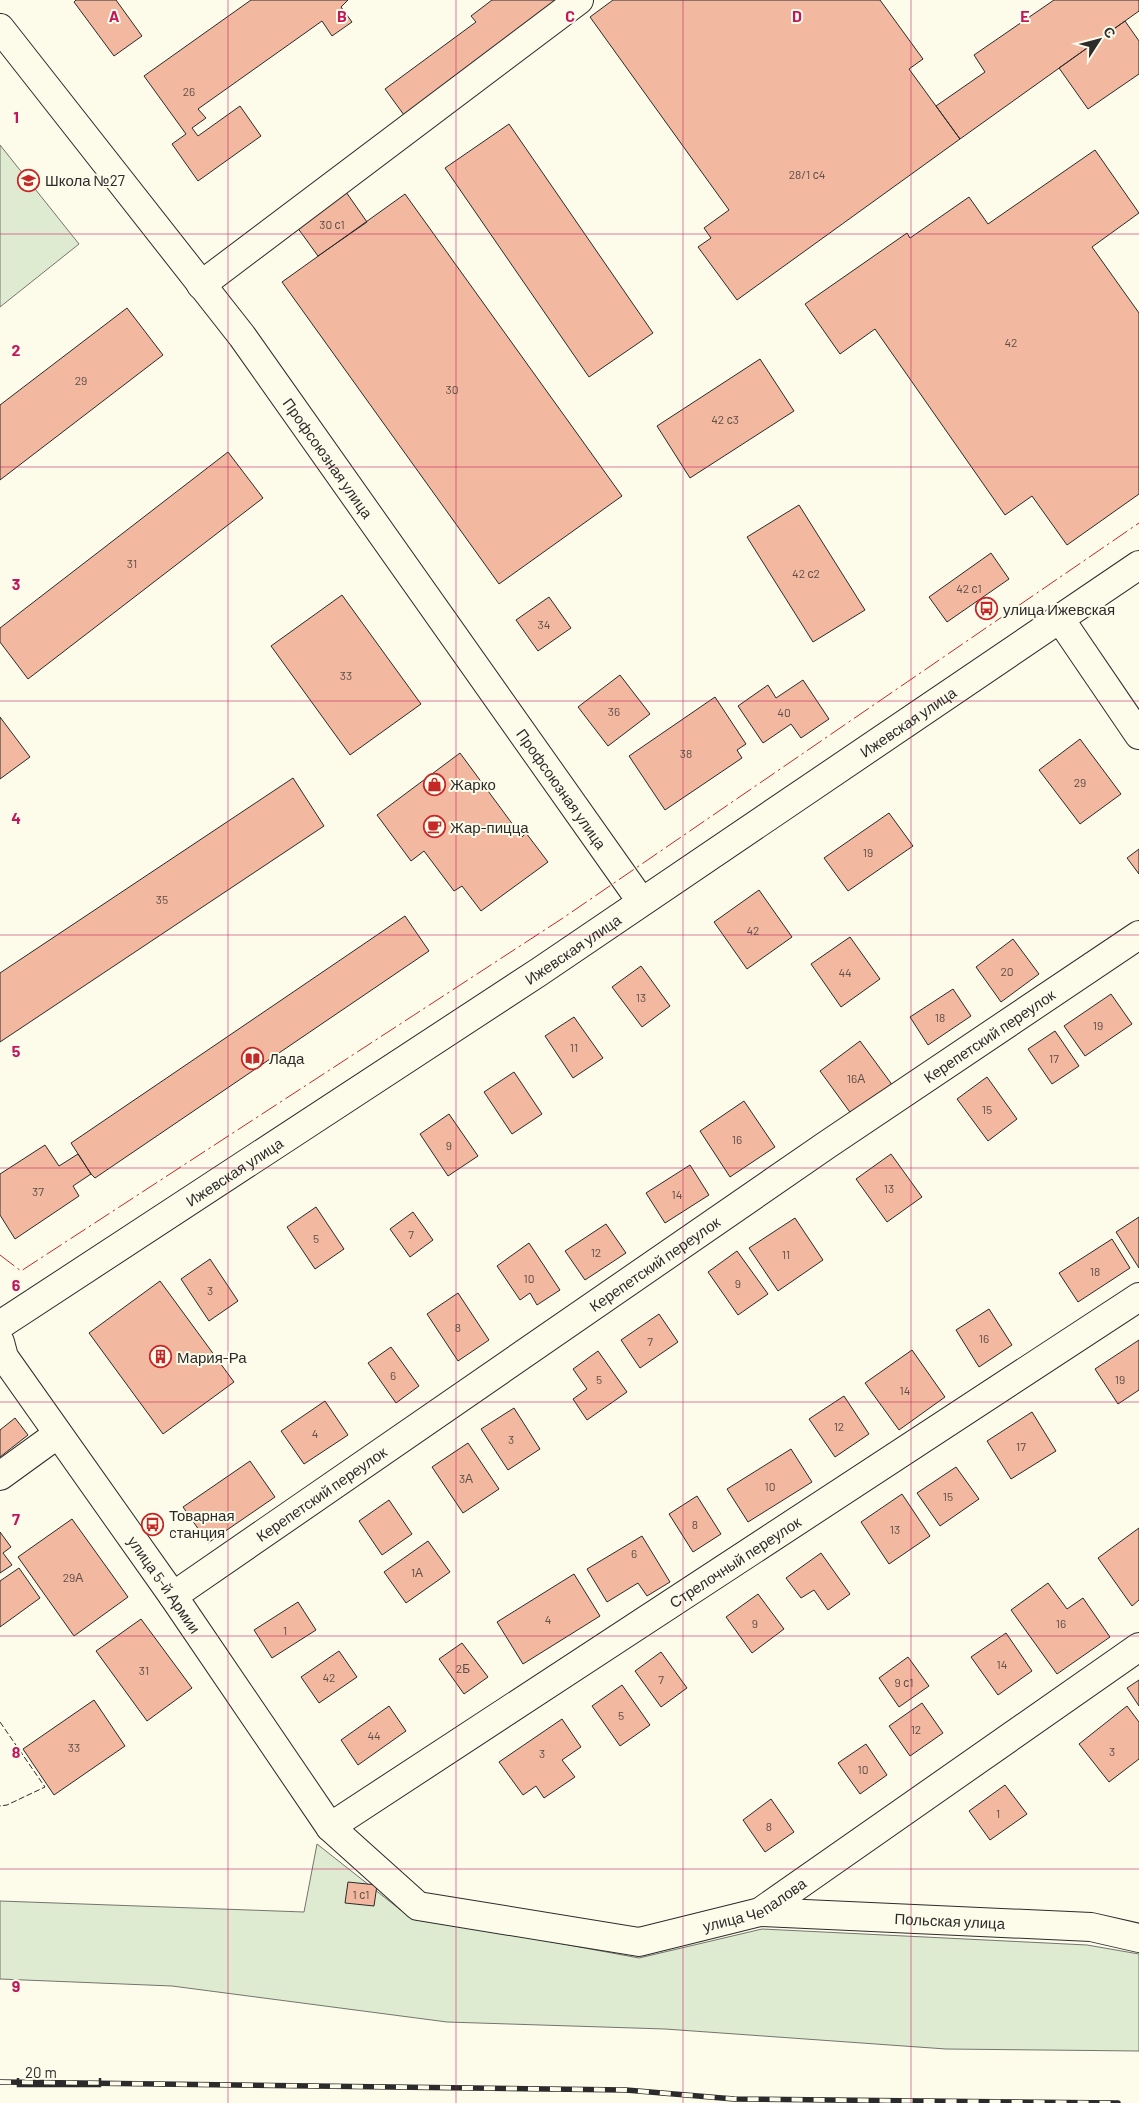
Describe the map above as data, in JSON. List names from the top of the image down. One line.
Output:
{"streets":{"street":["Профсоюзная улица","Ижевская улица","Керепетский переулок","Стрелочный переулок","улица 5-й Армии","улица Чепалова","Польская улица"]},"crossings":[["Профсоюзная улица","Ижевская улица"],["Керепетский переулок","улица 5-й Армии"],["Стрелочный переулок","улица 5-й Армии"],["Стрелочный переулок","улица Чепалова"],["улица 5-й Армии","улица Чепалова"],["улица Чепалова","Польская улица"]],"places":{"school or university":["Школа №27"],"bus stop":["улица Ижевская","Товарная cтанция"],"shop":["Жарко"],"cafe":["Жар-пицца"],"library":["Лада"],"building":["Мария-Ра"]},"house_numbers":["26","28/1 с4","30 с1","42","29","30","42 с3","31","42 с2","42 с1","34","33","36","40","38","29","19","35","42","20","44","13","18","19","11","17","16А","15","16","9","13","37","14","7","5","12","11","18","10","9","3","8","16","7","6","5","19","14","12","4","3","17","3А","10","15","8","13","6","1А","29А","4","9","16","1","14","2Б","31","42","7","9 с1","5","12","44","33","3","3","10","1","8","1 с1"],"scale_bar":"20 m","north":"top right","grid":{"columns":["A","B","C","D","E"],"rows":["1","2","3","4","5","6","7","8","9"]}}
